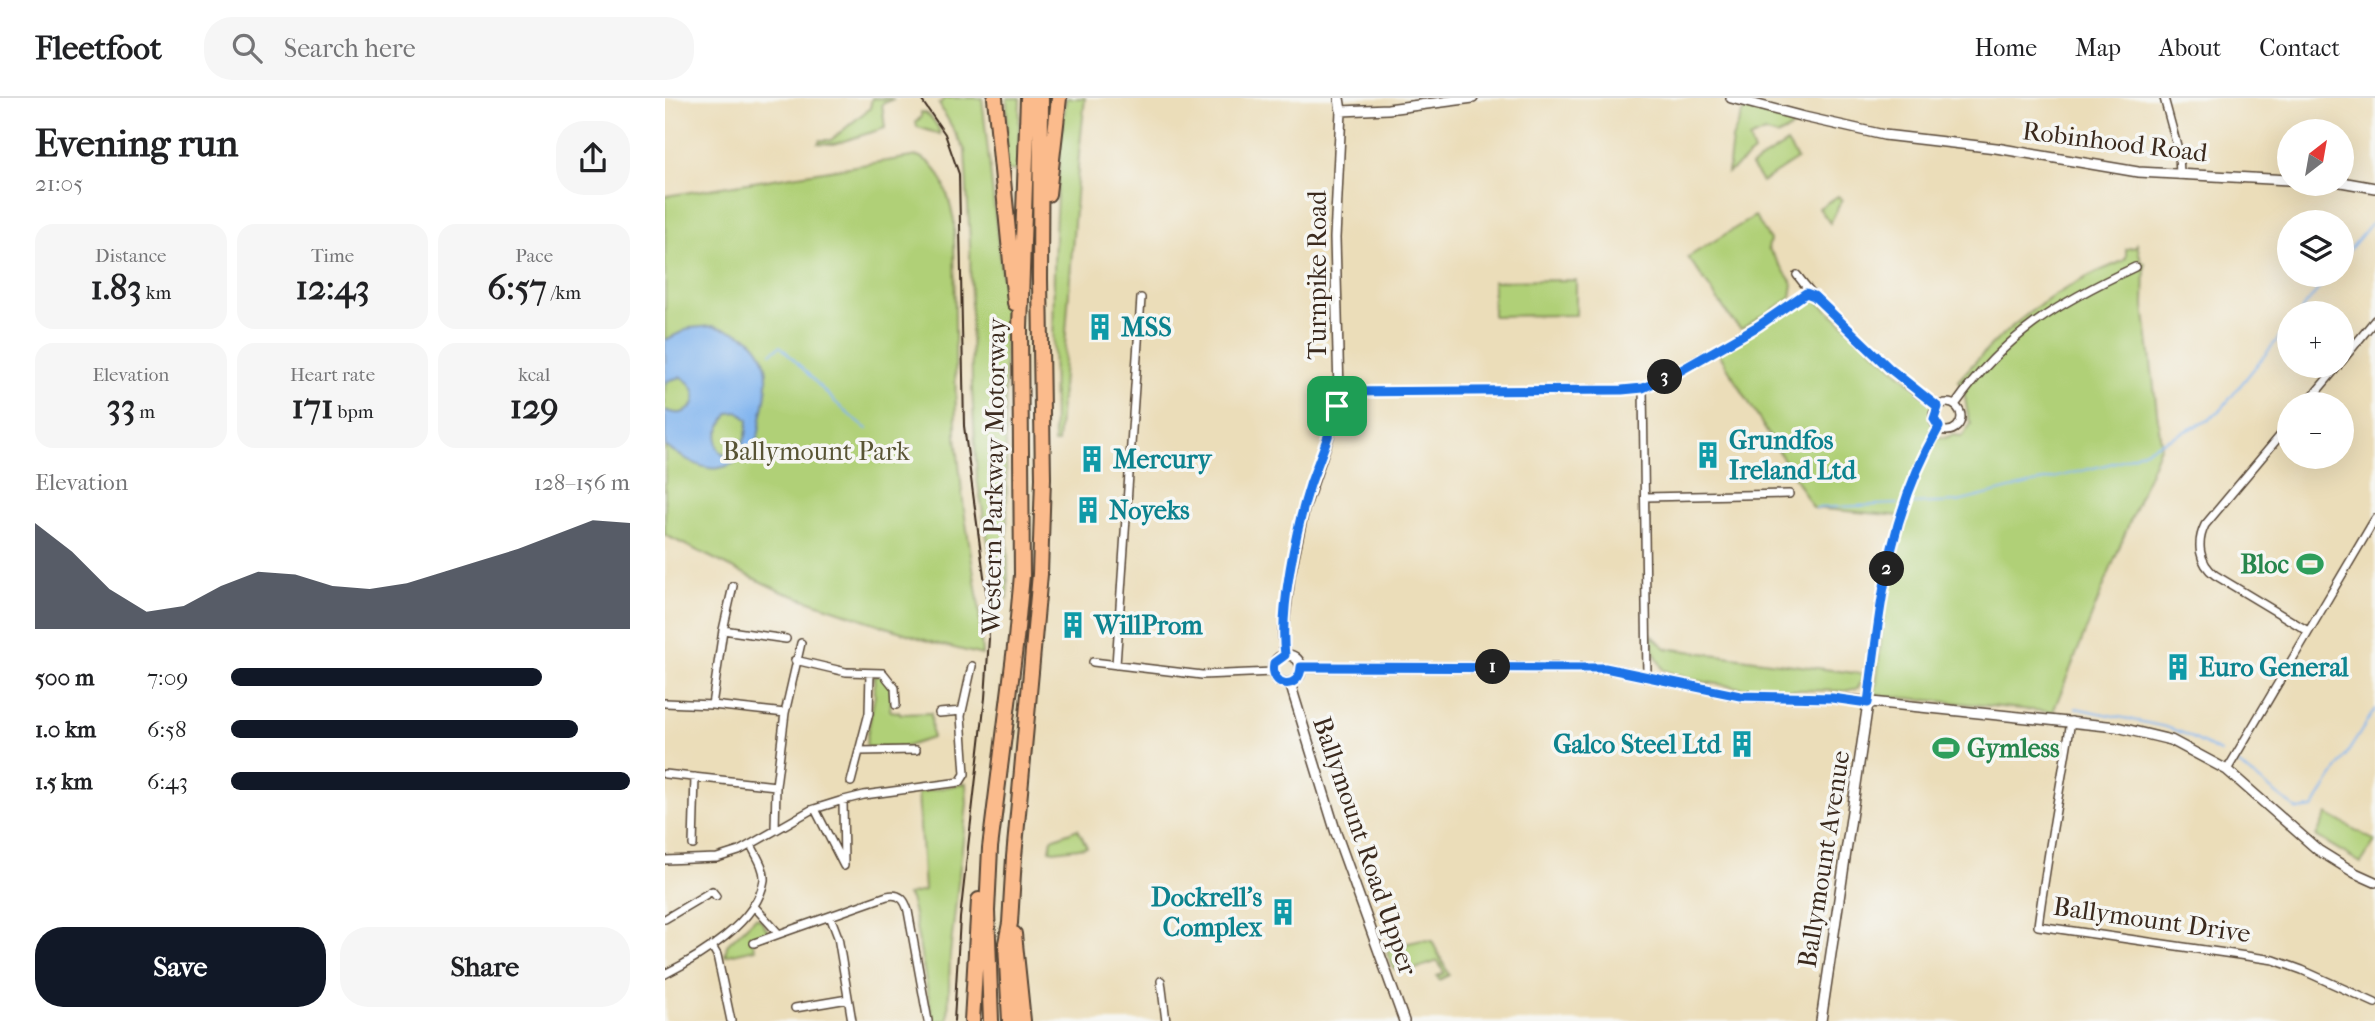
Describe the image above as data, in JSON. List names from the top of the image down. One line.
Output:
{"streets":{"highway":["Western Parkway Motorway"],"street":["Robinhood Road","Turnpike Road","Ballymount Road Upper","Ballymount Avenue","Ballymount Drive"]},"crossings":[["Turnpike Road","Ballymount Road Upper"]],"parks":["Ballymount Park"],"places":{"building":["MSS","Grundfos Ireland Ltd","Mercury","Noyeks","WillProm","Euro General","Galco Steel Ltd","Dockrell's Complex"],"sports":["Bloc","Gymless"]},"north":"top right","page":{"header":"Fleetfoot","search":"Search here","nav":["Home","Map","About","Contact"],"heading":["Evening run","21:05"],"map_buttons":["+","−"],"stats":[["Distance","1.83 km"],["Time","12:43"],["Pace","6:57 /km"],["Elevation","33 m"],["Heart rate","171 bpm"],["kcal","129"]],"pins":["3","2","1"],"chart":["Elevation","128–156 m"],"list":[{"name":"500 m","note":"7:09"},{"name":"1.0 km","note":"6:58"},{"name":"1.5 km","note":"6:43"}],"buttons":["Save","Share"]}}
